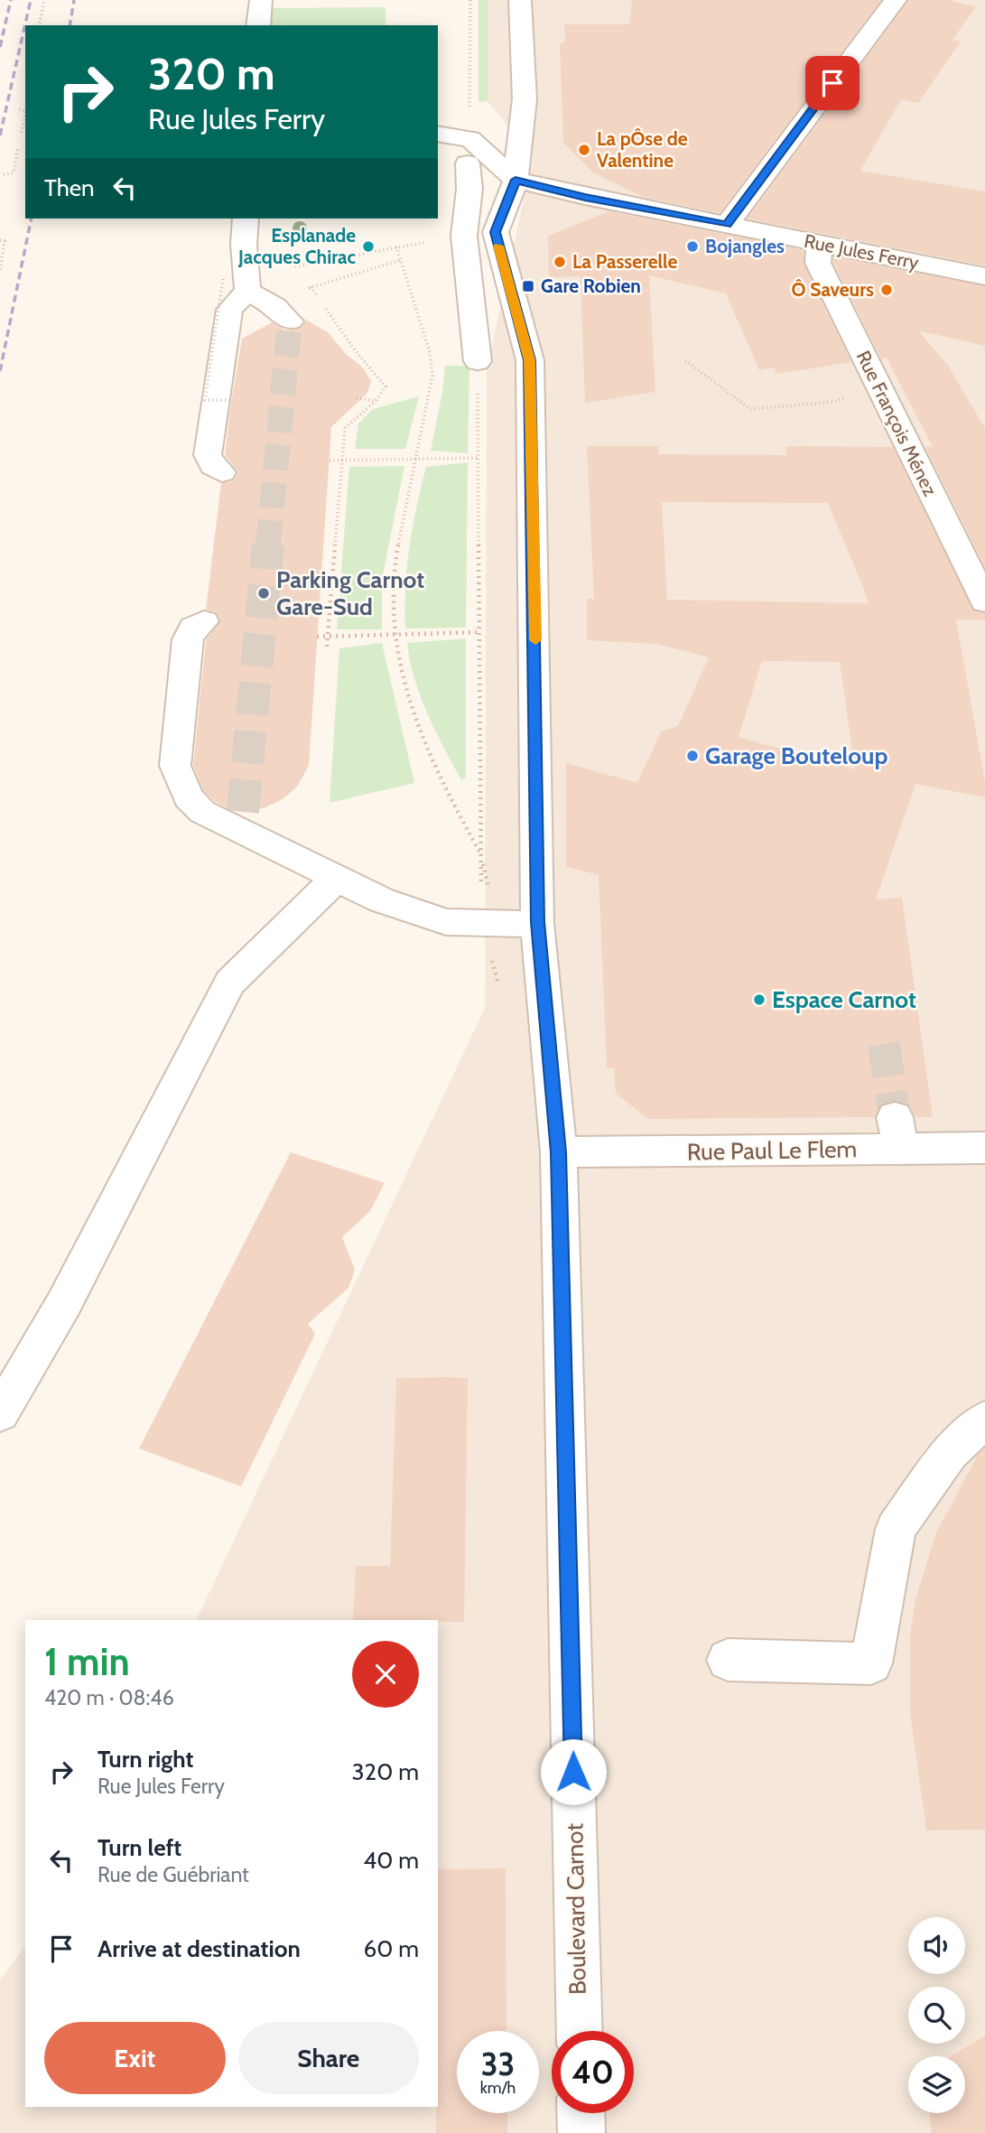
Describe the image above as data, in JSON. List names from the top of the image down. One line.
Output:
{"streets":{"street":["Rue Jules Ferry","Rue François Ménez","Rue Paul Le Flem","Boulevard Carnot"]},"crossings":[["Rue Jules Ferry","Rue François Ménez"],["Rue Jules Ferry","Boulevard Carnot"],["Rue Paul Le Flem","Boulevard Carnot"]],"places":{"other":["La pÔse de Valentine","Esplanade Jacques Chirac","Bojangles","La Passerelle","Ô Saveurs","Parking Carnot Gare-Sud","Garage Bouteloup","Espace Carnot"],"transit":["Gare Robien"]},"page":{"turn":["320 m","Rue Jules Ferry"],"then":"Then","heading":["1 min","420 m · 08:46"],"list":[{"name":"Turn right","note":"Rue Jules Ferry","value":"320 m"},{"name":"Turn left","note":"Rue de Guébriant","value":"40 m"},{"name":"Arrive at destination","value":"60 m"}],"buttons":["Exit","Share"],"speed":"33 km/h","limit":"40"}}
